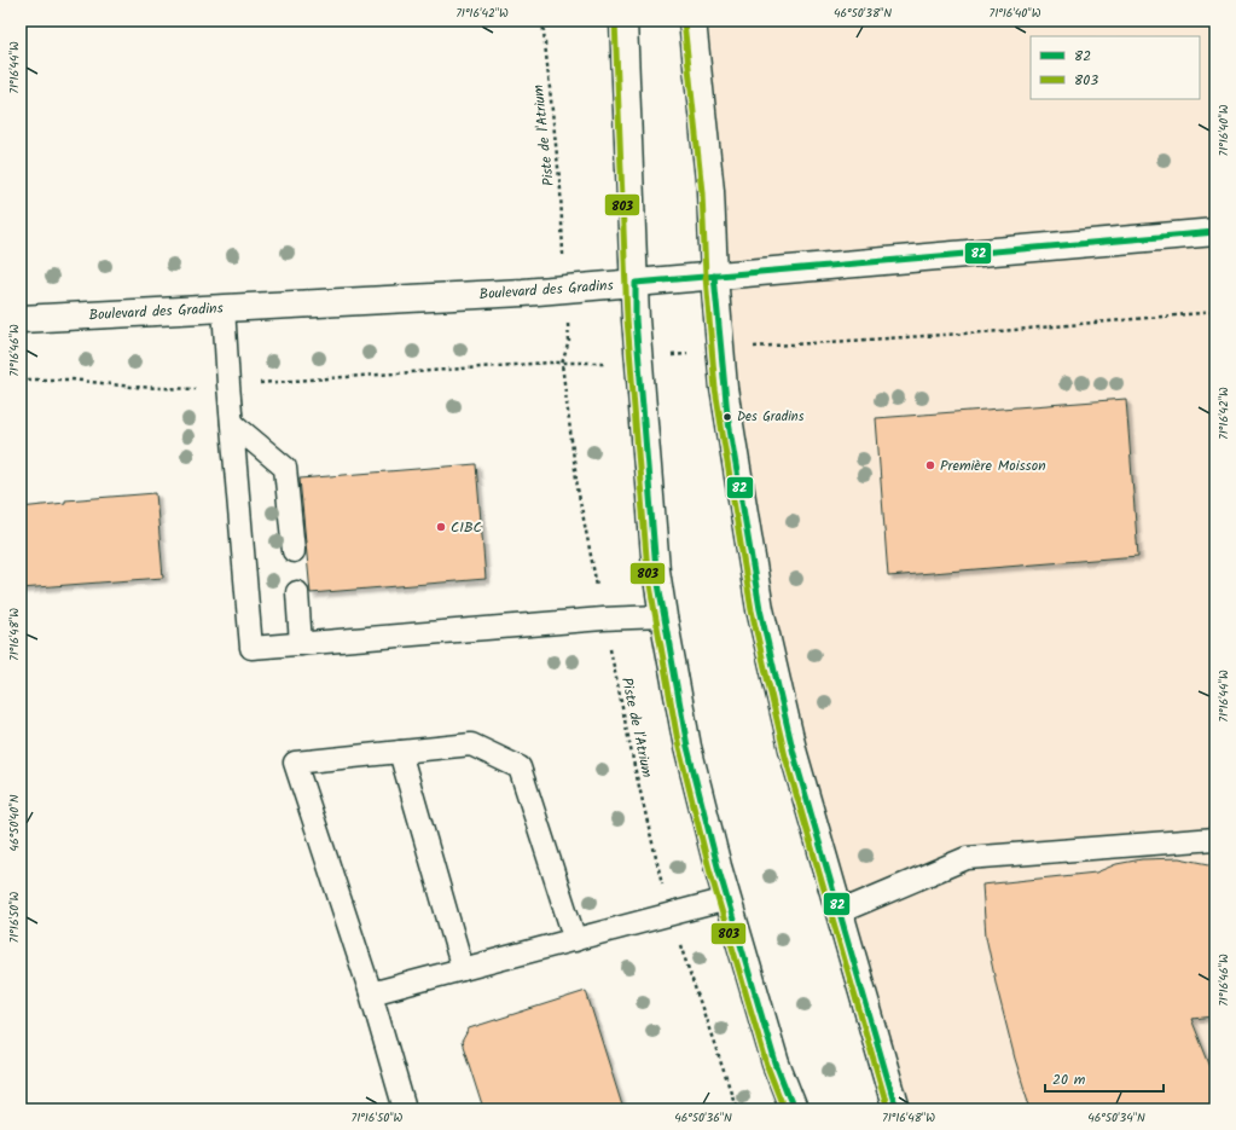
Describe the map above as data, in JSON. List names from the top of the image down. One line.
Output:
{"streets":{"main road":["Boulevard des Gradins"],"path":["Piste de l'Atrium"]},"places":["Des Gradins","Première Moisson","CIBC"],"lines":["transit line 803","transit line 82"],"legend":["82","803"],"scale_bar":"20 m","coordinates":["71°16'42\"W","46°50'38\"N","71°16'40\"W","71°16'44\"W","71°16'46\"W","71°16'48\"W","46°50'40\"N","71°16'50\"W","46°50'36\"N","46°50'34\"N"]}
